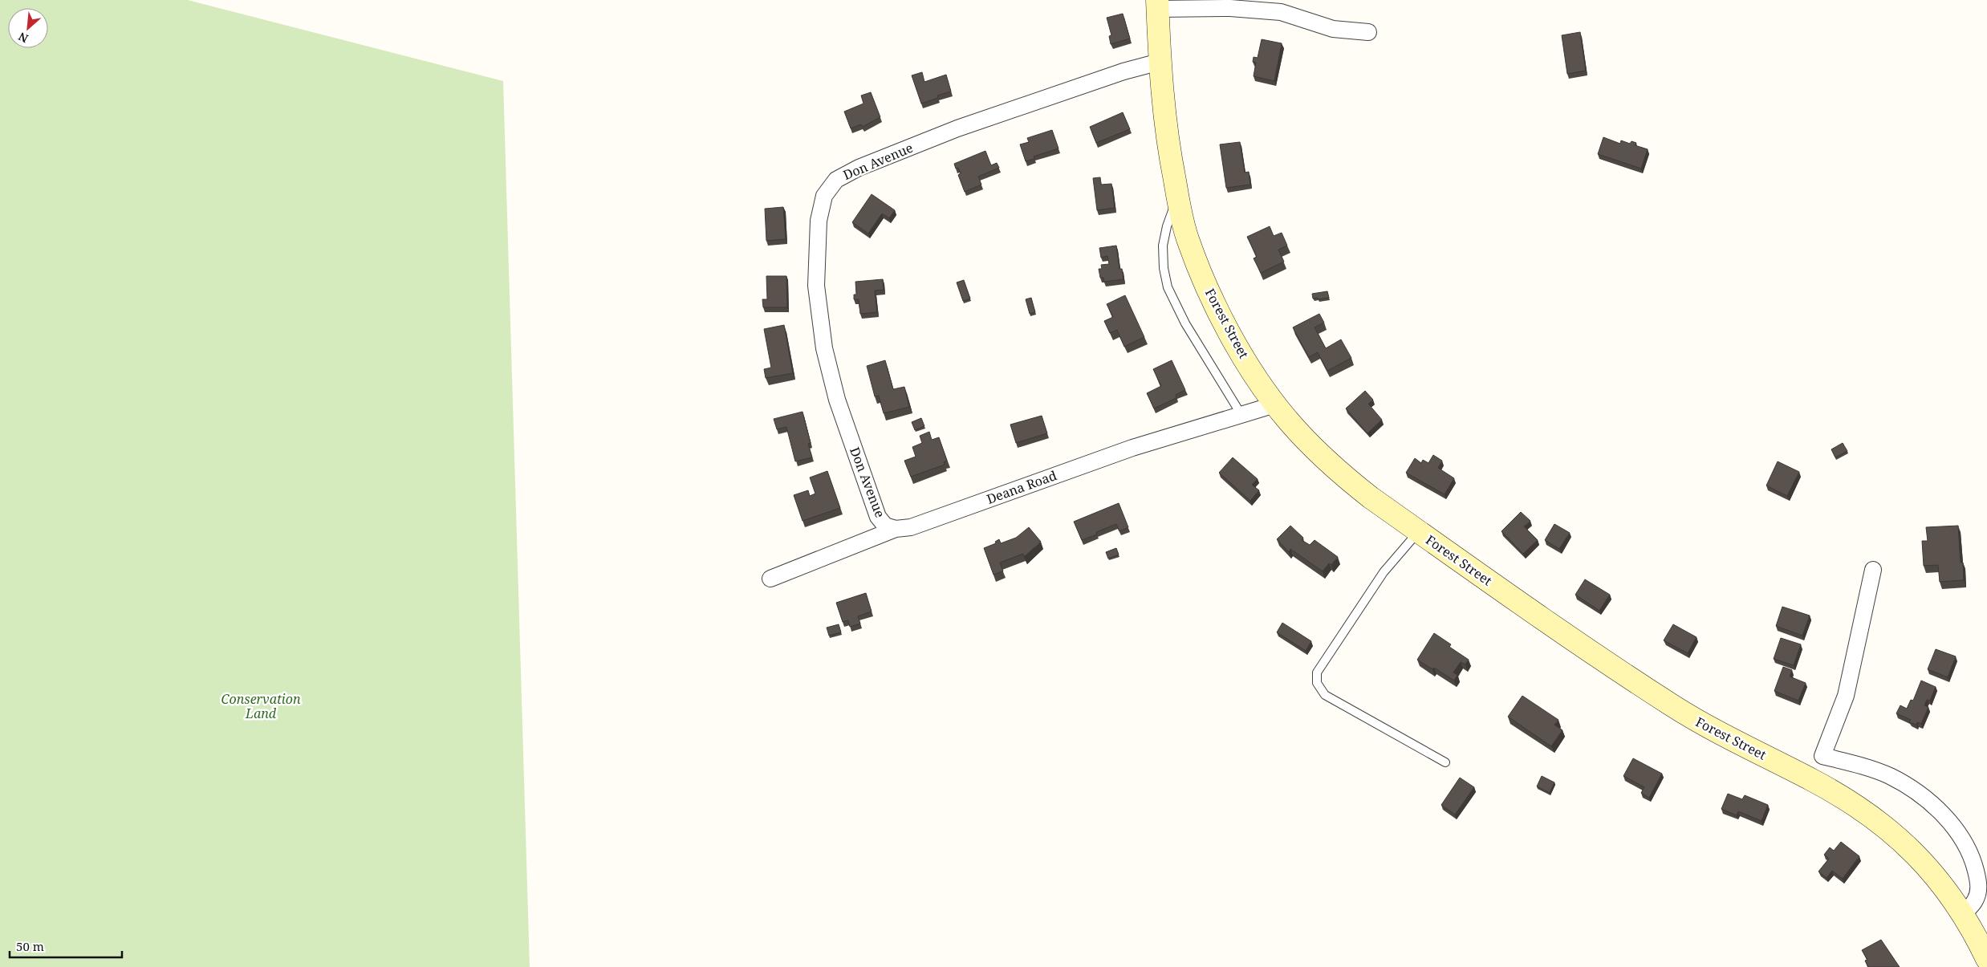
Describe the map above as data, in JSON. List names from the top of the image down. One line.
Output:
{"streets":{"street":["Don Avenue","Forest Street","Deana Road"]},"crossings":[["Don Avenue","Forest Street"],["Don Avenue","Deana Road"],["Forest Street","Deana Road"]],"parks":["Conservation Land"],"scale_bar":"50 m","north":"bottom left"}
